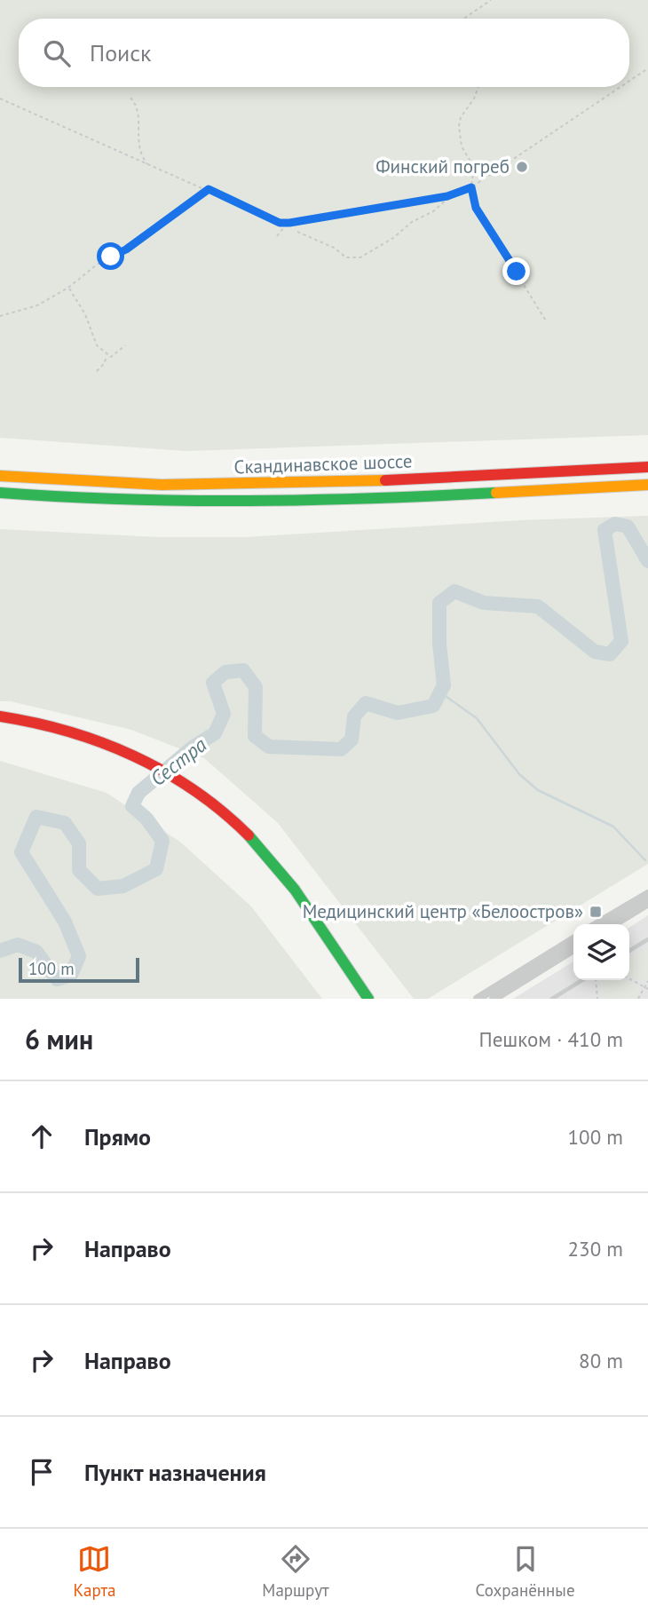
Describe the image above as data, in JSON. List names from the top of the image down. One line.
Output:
{"streets":{"main road":["Скандинавское шоссе"]},"water":["Сестра"],"places":{"other":["Финский погреб"],"transit":["Медицинский центр «Белоостров»"]},"scale_bar":"100 m","page":{"search":"Поиск","scale":"100 m","heading":["6 мин","Пешком · 410 m"],"list":[["Прямо","100 m"],["Направо","230 m"],["Направо","80 m"],"Пункт назначения"],"nav":["Карта","Маршрут","Сохранённые"]}}
